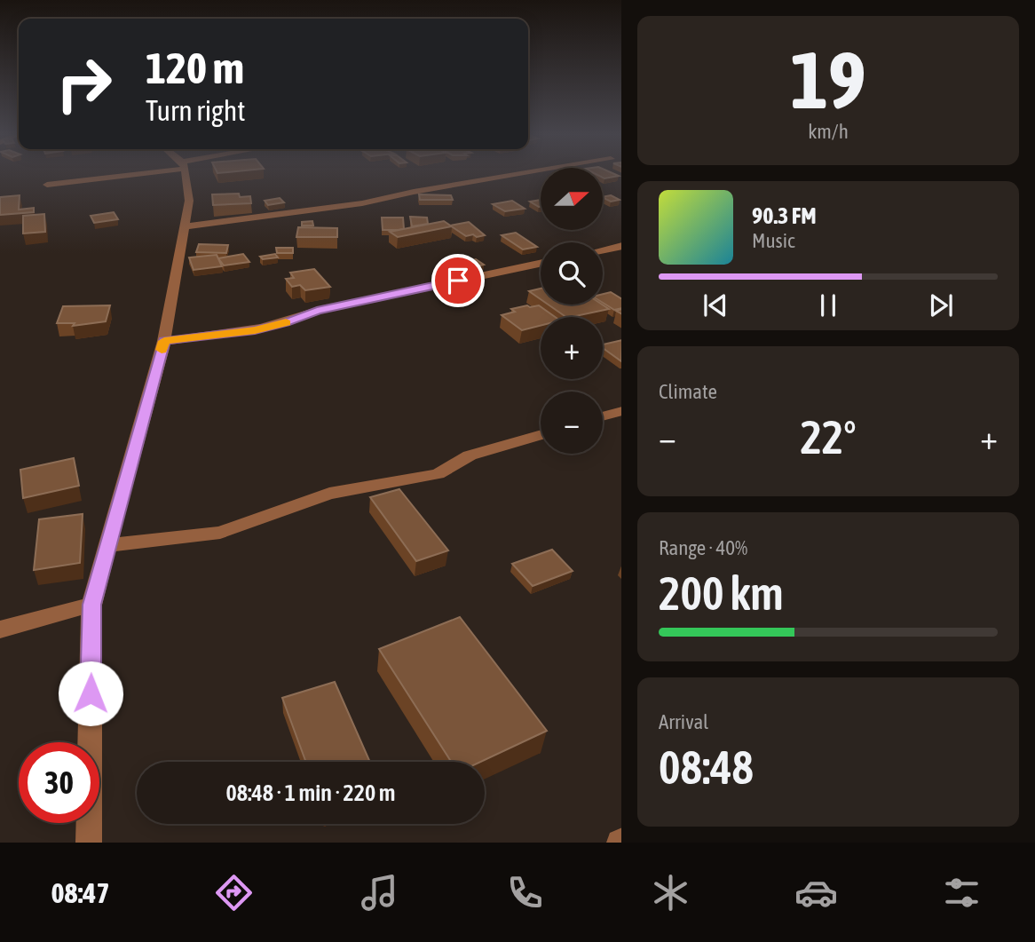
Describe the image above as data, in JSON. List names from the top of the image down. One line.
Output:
{"north":"right","page":{"tile":[["19","km/h"],"Climate",["Range · 40%","200 km"],["Arrival","08:48"]],"turn":["120 m","Turn right"],"map_buttons":["+","−"],"song":["90.3 FM","Music"],"heat":["−","22°","+"],"limit":"30","trip":"08:48 · 1 min · 220 m","tabs":"08:47"}}
